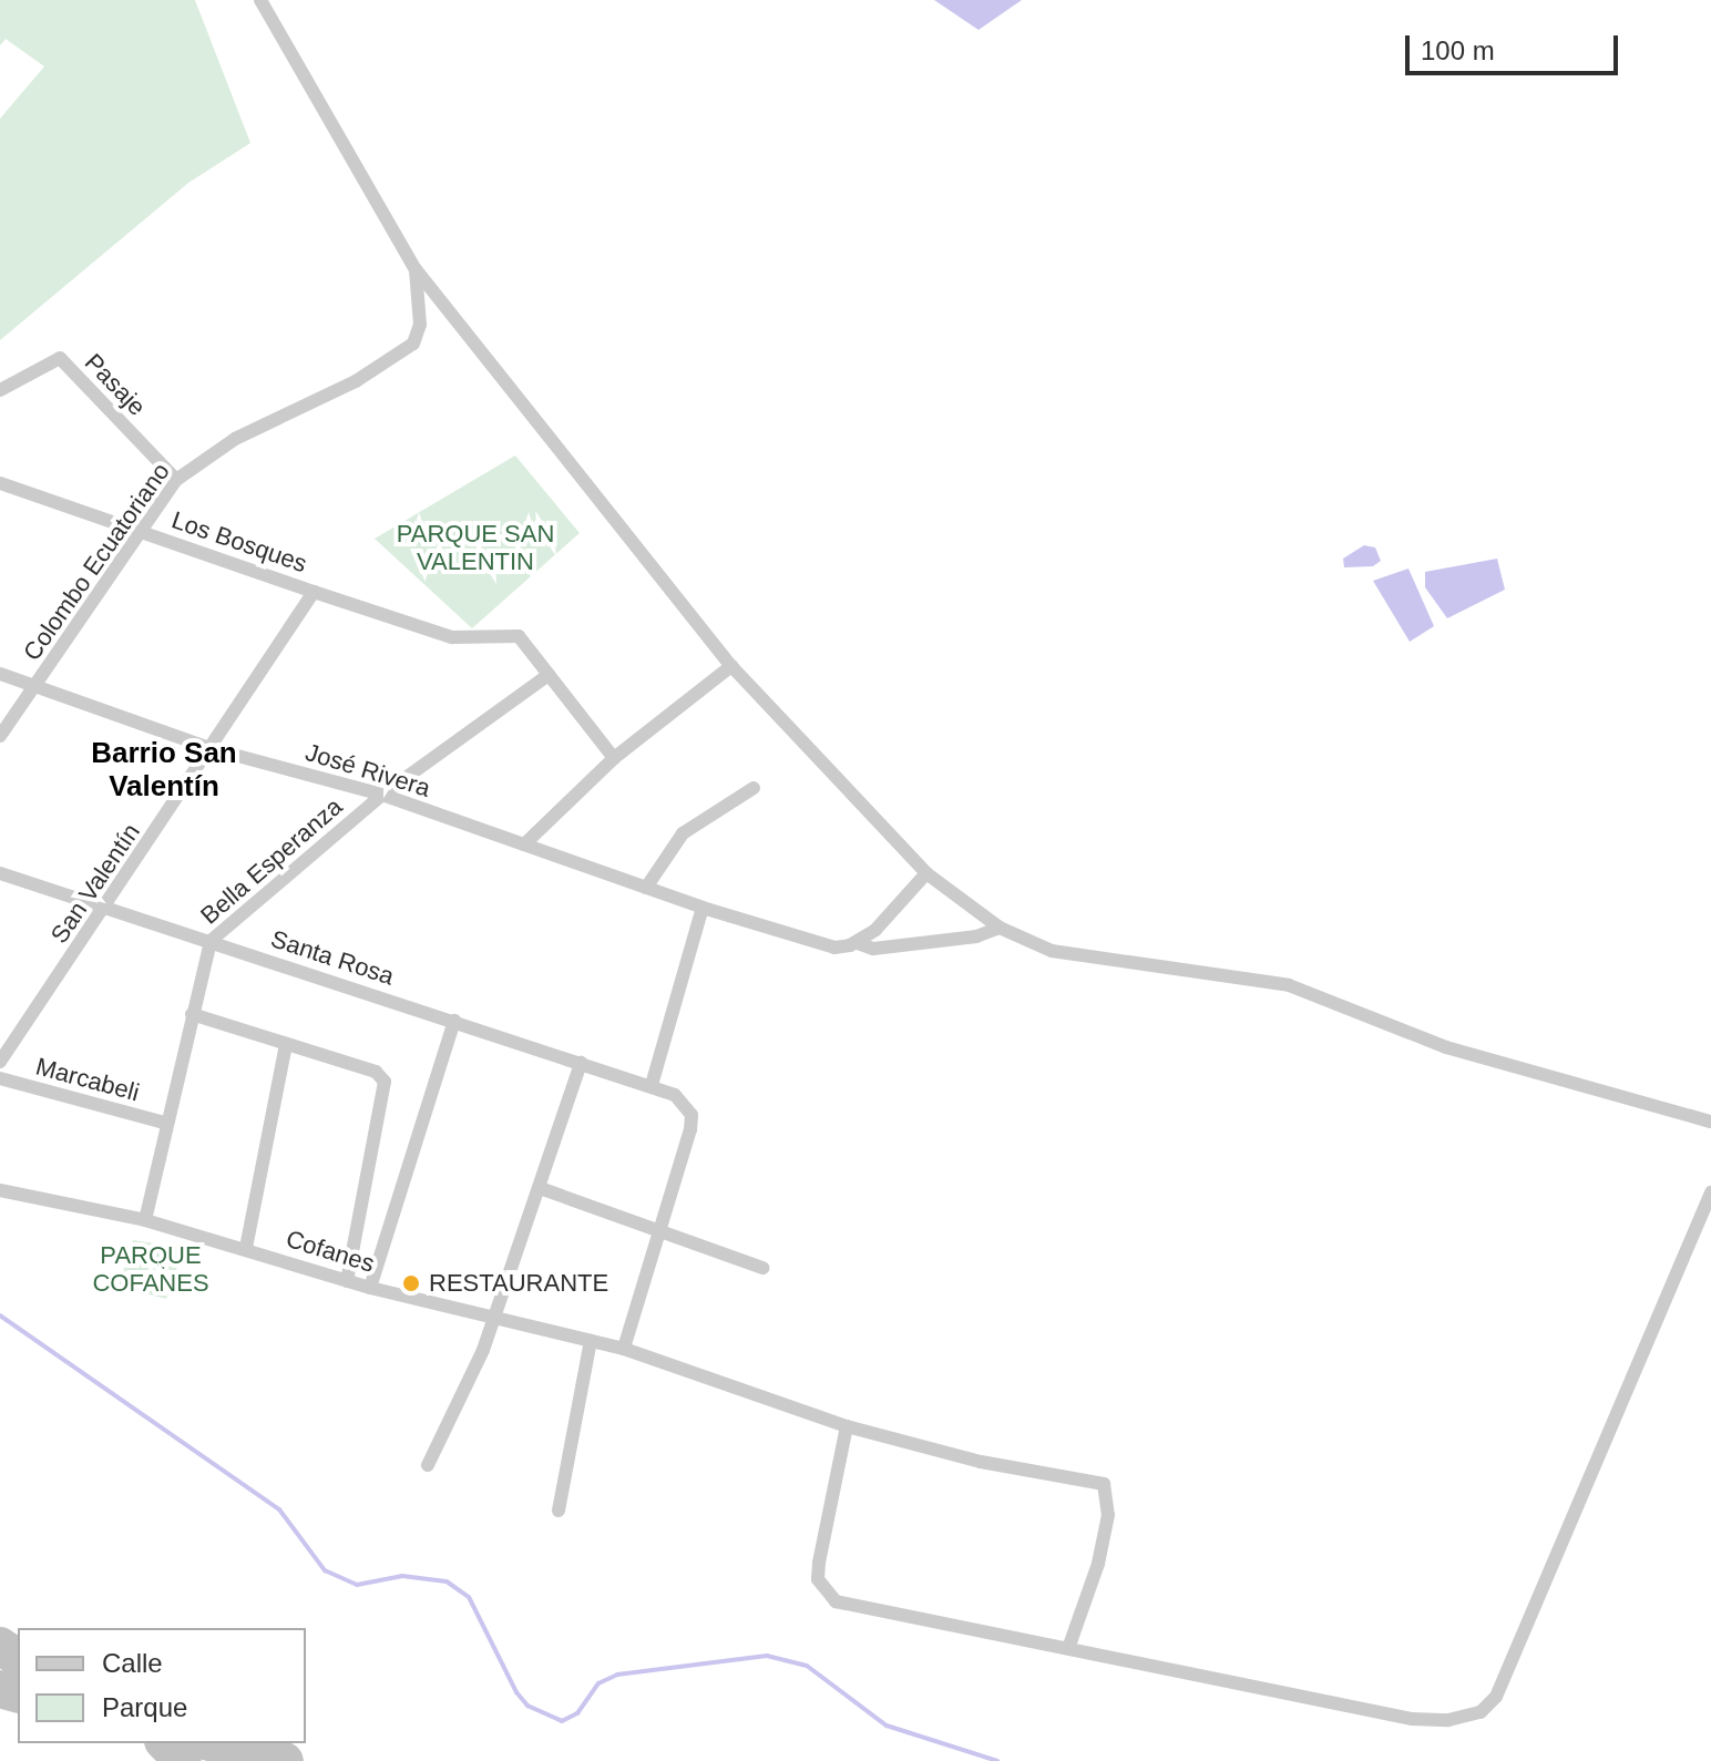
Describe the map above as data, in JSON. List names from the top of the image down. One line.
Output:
{"streets":{"street":["Pasaje","Los Bosques","Colombo Ecuatoriano","José Rivera","Bella Esperanza","San Valentín","Santa Rosa","Marcabeli","Cofanes"]},"crossings":[["Pasaje","Colombo Ecuatoriano"],["Los Bosques","Colombo Ecuatoriano"],["Los Bosques","San Valentín"],["Colombo Ecuatoriano","José Rivera"],["José Rivera","Bella Esperanza"],["José Rivera","San Valentín"],["Bella Esperanza","Santa Rosa"],["Bella Esperanza","Marcabeli"],["Bella Esperanza","Cofanes"],["San Valentín","Santa Rosa"]],"districts":["Barrio San Valentín"],"parks":["PARQUE SAN VALENTIN","PARQUE COFANES"],"places":["RESTAURANTE"],"legend":["Calle","Parque"],"scale_bar":"100 m"}
